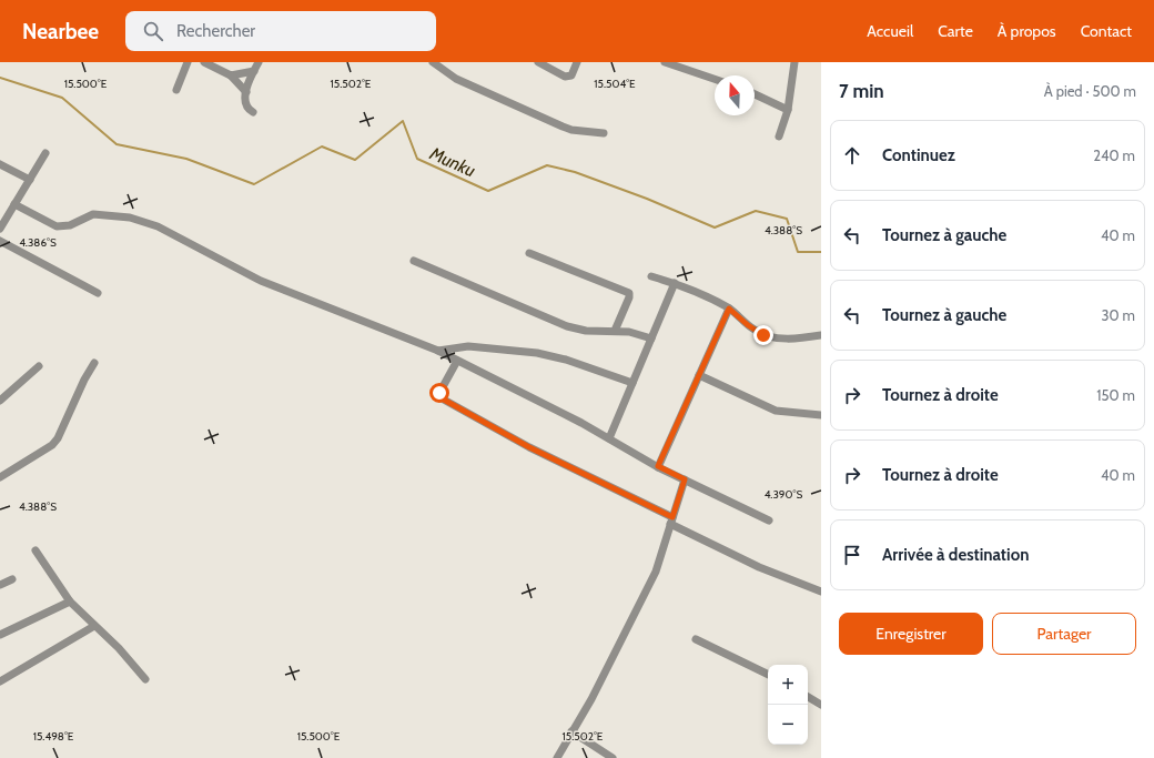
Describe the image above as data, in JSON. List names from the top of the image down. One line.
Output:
{"water":["Munku"],"north":"top","page":{"header":"Nearbee","search":"Rechercher","nav":["Accueil","Carte","À propos","Contact"],"heading":["7 min","À pied · 500 m"],"list":[["Continuez","240 m"],["Tournez à gauche","40 m"],["Tournez à gauche","30 m"],["Tournez à droite","150 m"],["Tournez à droite","40 m"],"Arrivée à destination"],"buttons":["Enregistrer","Partager"],"map_buttons":["+","−"]},"coordinates":["15.500°E","15.502°E","15.504°E","4.388°S","4.386°S","4.390°S","15.498°E"]}
